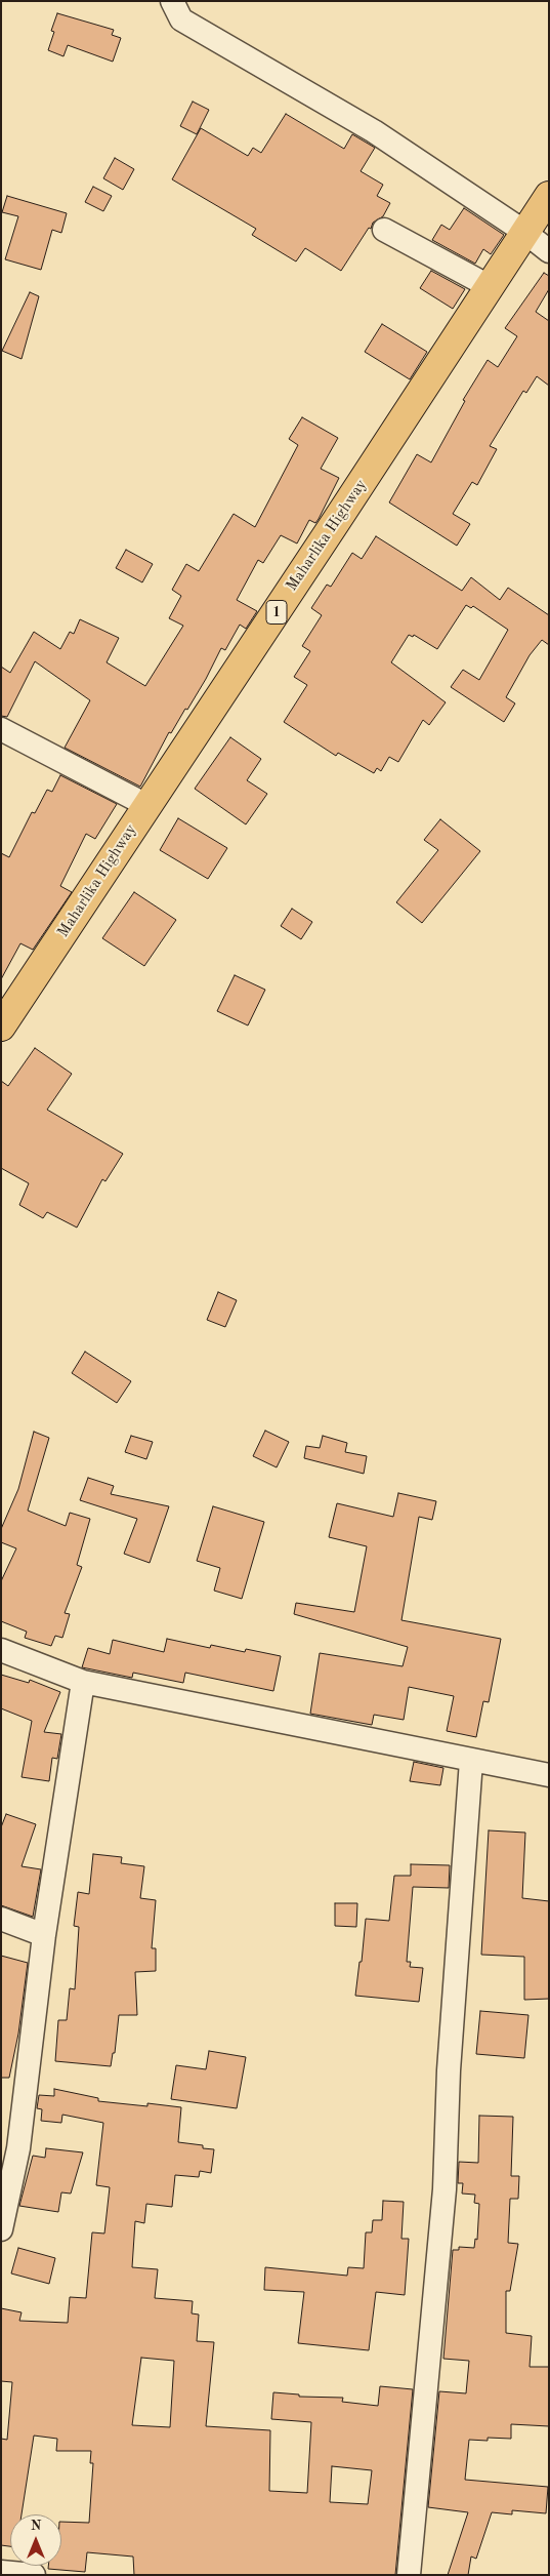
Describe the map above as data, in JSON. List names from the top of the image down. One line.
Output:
{"streets":{"highway":["Maharlika Highway","1"]},"north":"top"}
